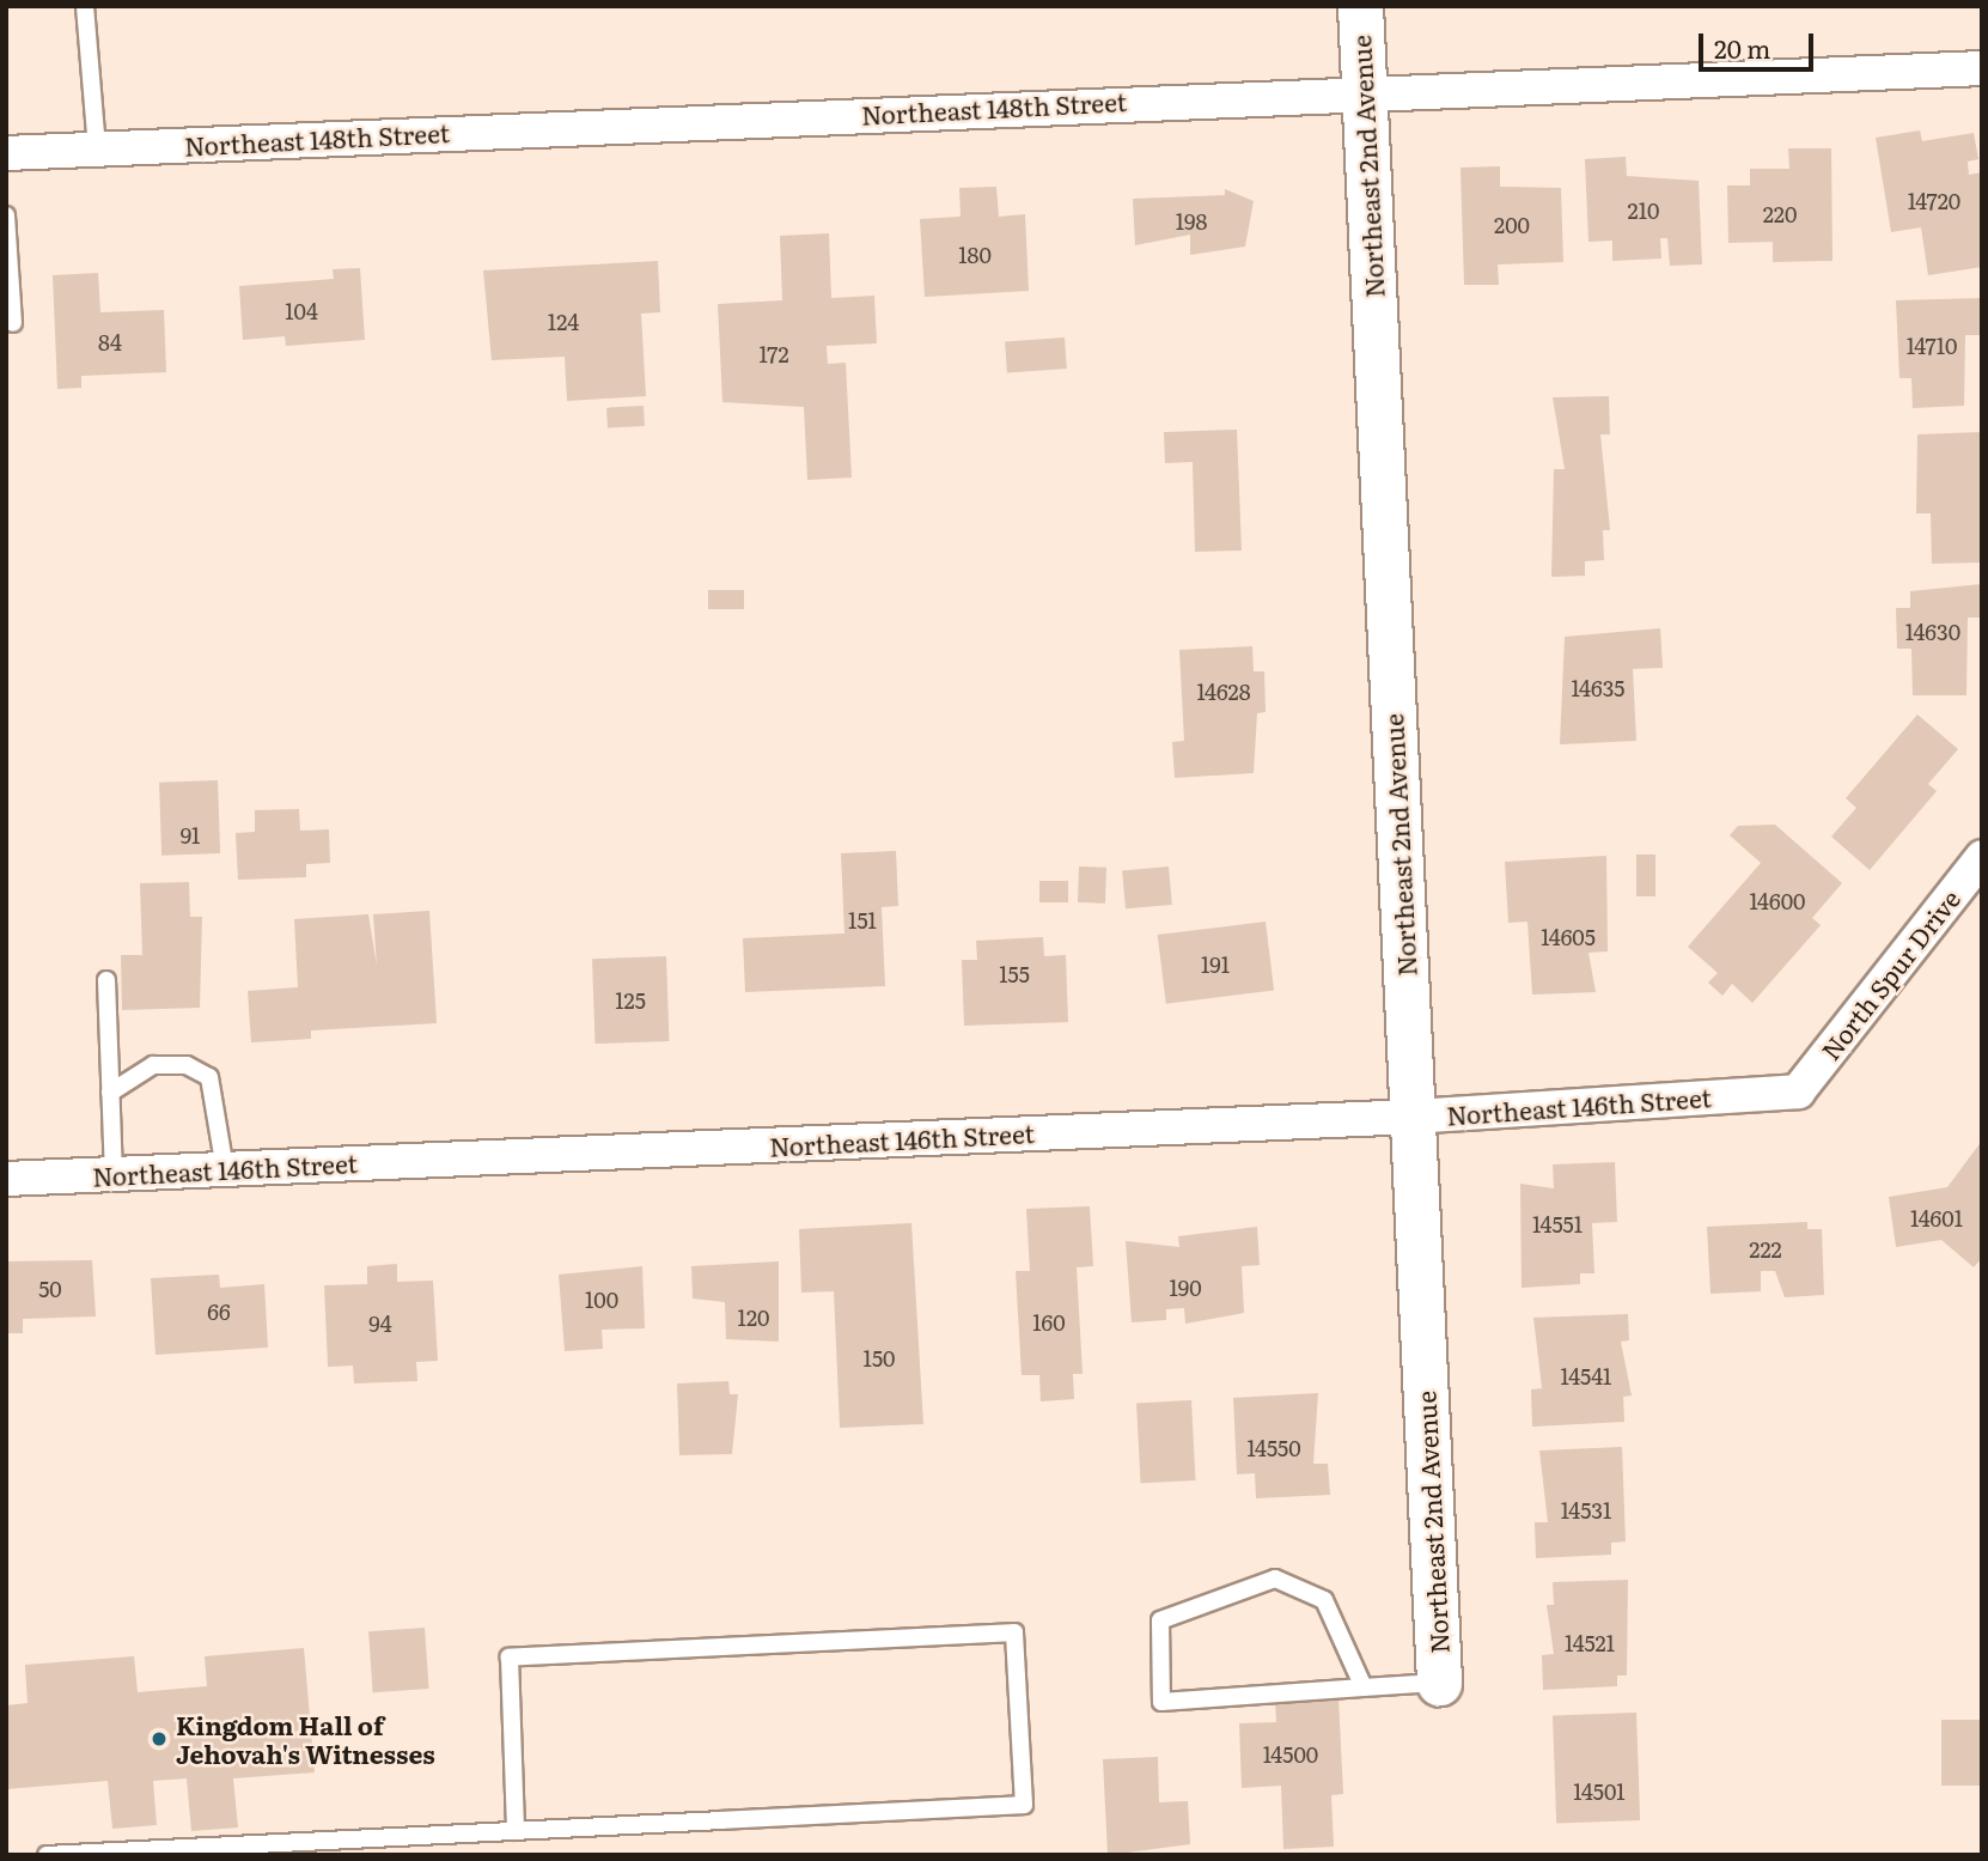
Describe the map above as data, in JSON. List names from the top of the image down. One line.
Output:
{"streets":{"street":["Northeast 148th Street","Northeast 2nd Avenue","North Spur Drive","Northeast 146th Street"]},"crossings":[["Northeast 148th Street","Northeast 2nd Avenue"],["Northeast 2nd Avenue","Northeast 146th Street"],["North Spur Drive","Northeast 146th Street"]],"places":["Kingdom Hall of Jehovah's Witnesses"],"house_numbers":["14720","210","220","198","200","180","104","124","84","14710","172","14630","14635","14628","91","14600","151","14605","191","155","125","14601","14551","222","190","50","100","66","120","160","94","150","14541","14550","14531","14521","14500","14501"],"scale_bar":"20 m"}
